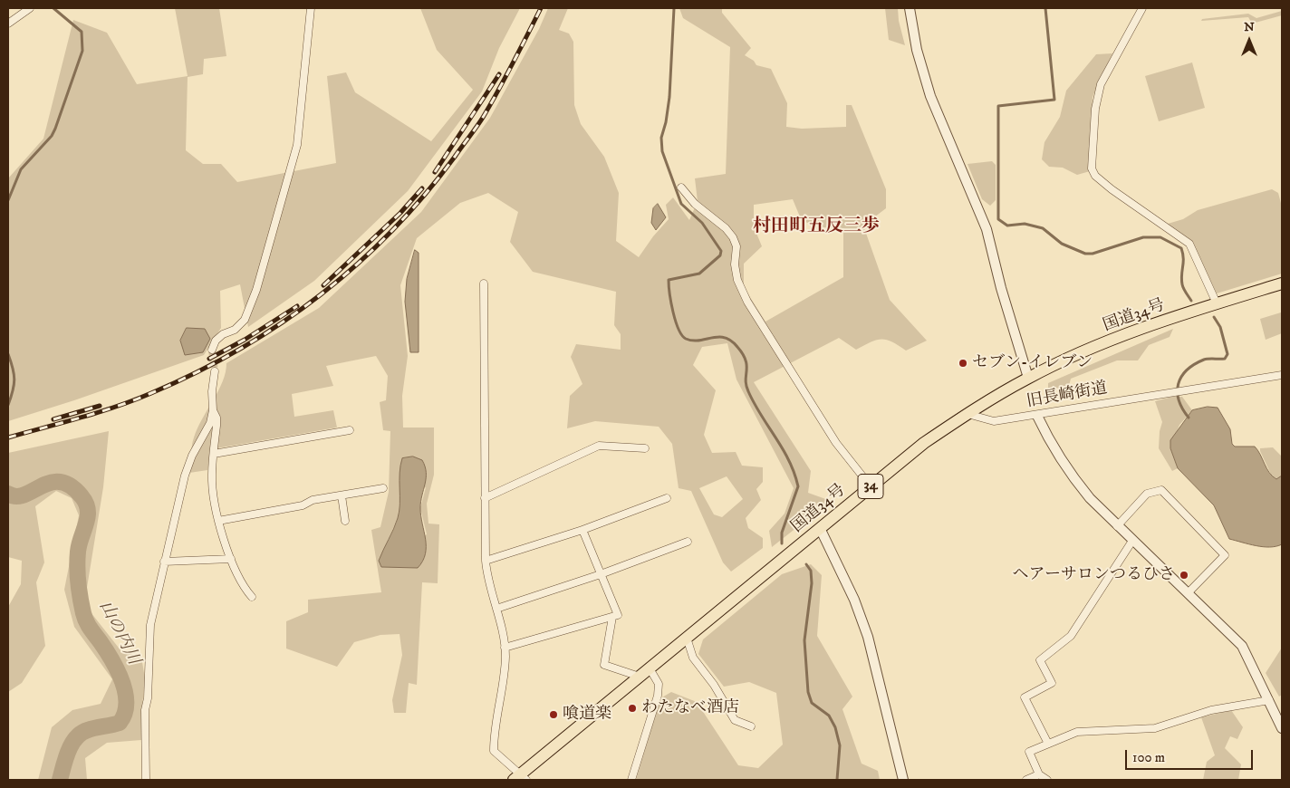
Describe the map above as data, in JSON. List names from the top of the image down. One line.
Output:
{"streets":{"highway":["国道34号","34"],"street":["旧長崎街道"]},"crossings":[["国道34号","旧長崎街道"]],"districts":["村田町五反三歩"],"water":["山の内川"],"places":["セブン-イレブン","ヘアーサロンつるひさ","わたなべ酒店","喰道楽"],"scale_bar":"100 m","north":"top"}
